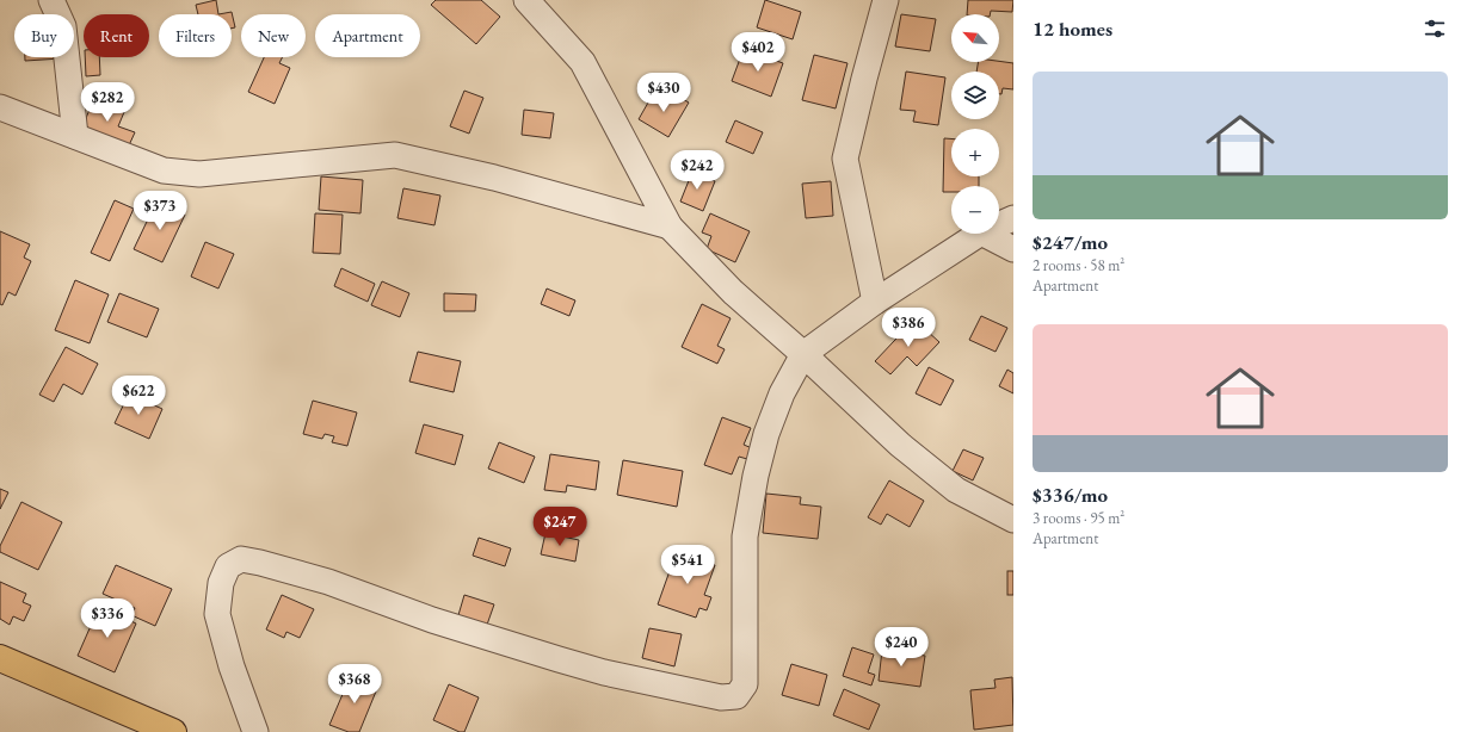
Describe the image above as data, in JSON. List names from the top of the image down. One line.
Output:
{"north":"top left","page":{"heading":"12 homes","map_buttons":["+","−"],"chip":["Buy","Rent","Filters","New","Apartment"],"price":["$402","$430","$282","$242","$373","$386","$622","$247","$541","$336","$240","$368"],"list":[{"name":"$247/mo","note":"2 rooms · 58 m² · Apartment"},{"name":"$336/mo","note":"3 rooms · 95 m² · Apartment"}]}}
